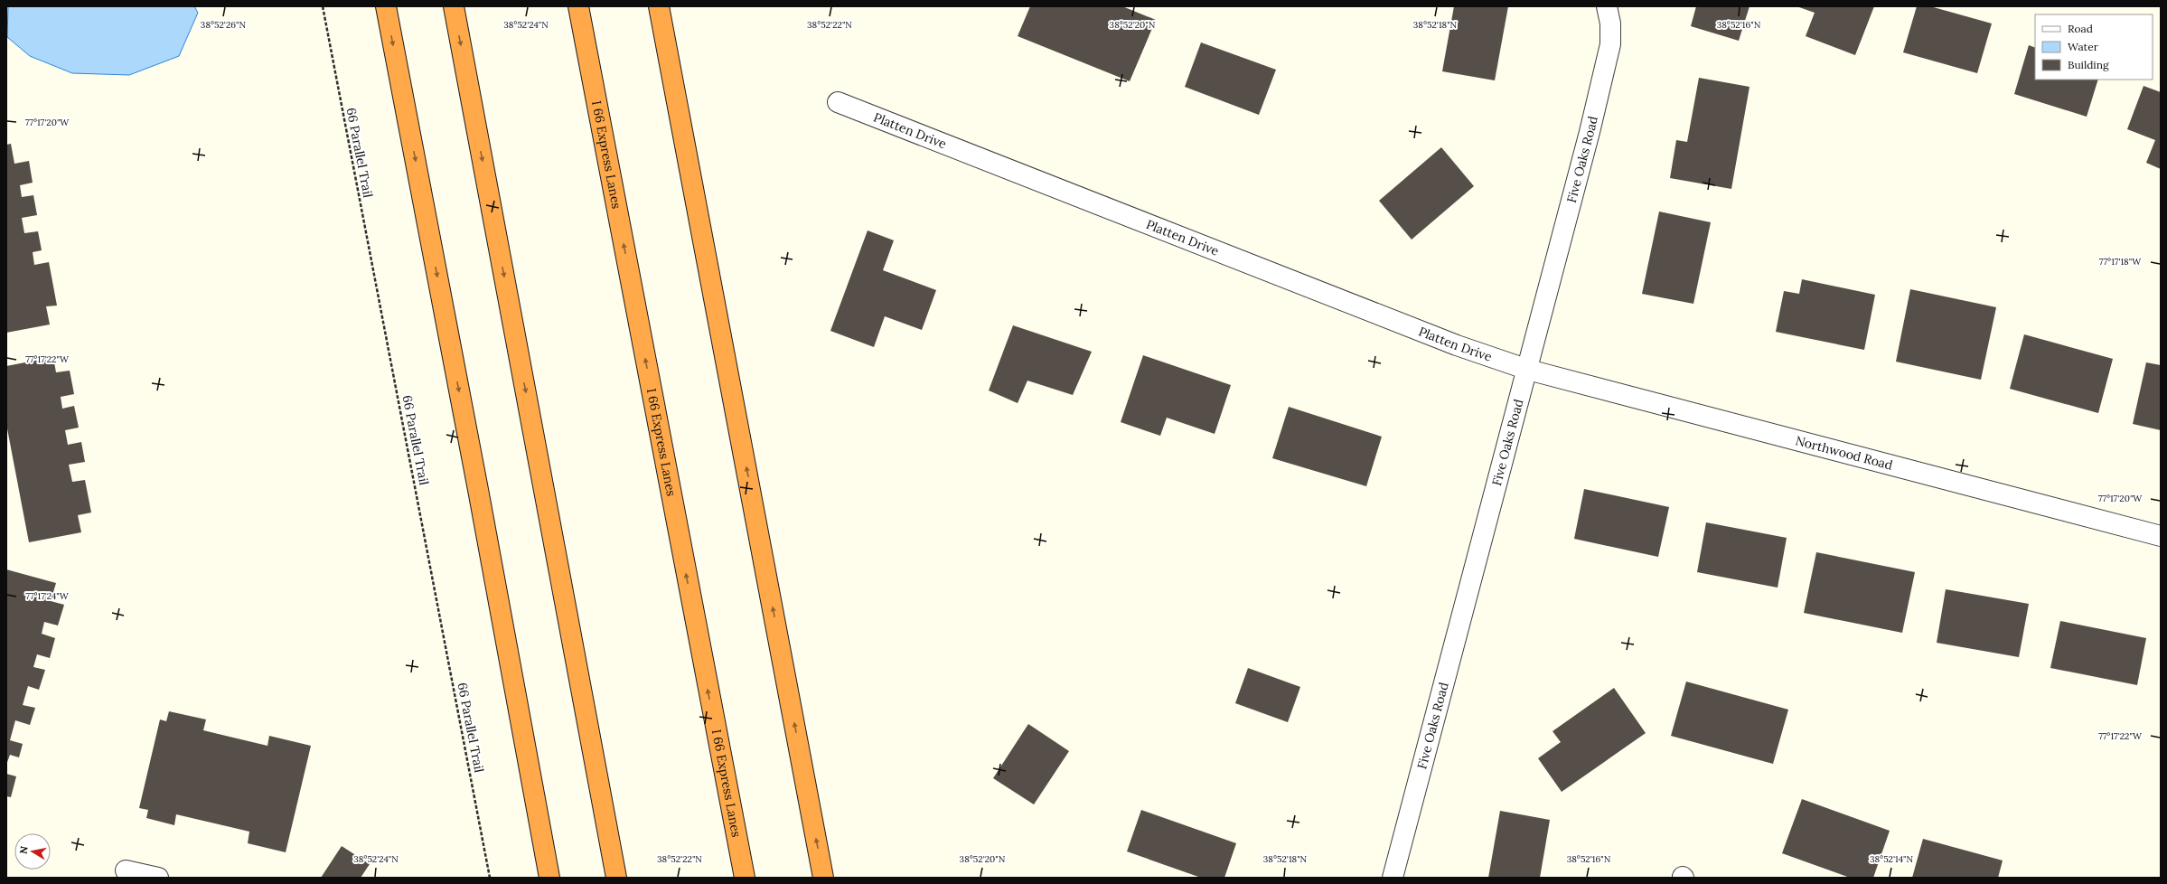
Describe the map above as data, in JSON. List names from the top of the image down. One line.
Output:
{"streets":{"highway":["I 66 Express Lanes"],"street":["Platten Drive","Five Oaks Road","Northwood Road"],"path":["66 Parallel Trail"]},"crossings":[["Platten Drive","Five Oaks Road"],["Platten Drive","Northwood Road"],["Five Oaks Road","Northwood Road"]],"legend":["Road","Water","Building"],"north":"left","coordinates":["38°52'26\"N","38°52'24\"N","38°52'22\"N","38°52'20\"N","38°52'18\"N","38°52'16\"N","77°17'20\"W","77°17'18\"W","77°17'22\"W","77°17'24\"W","38°52'14\"N"]}
